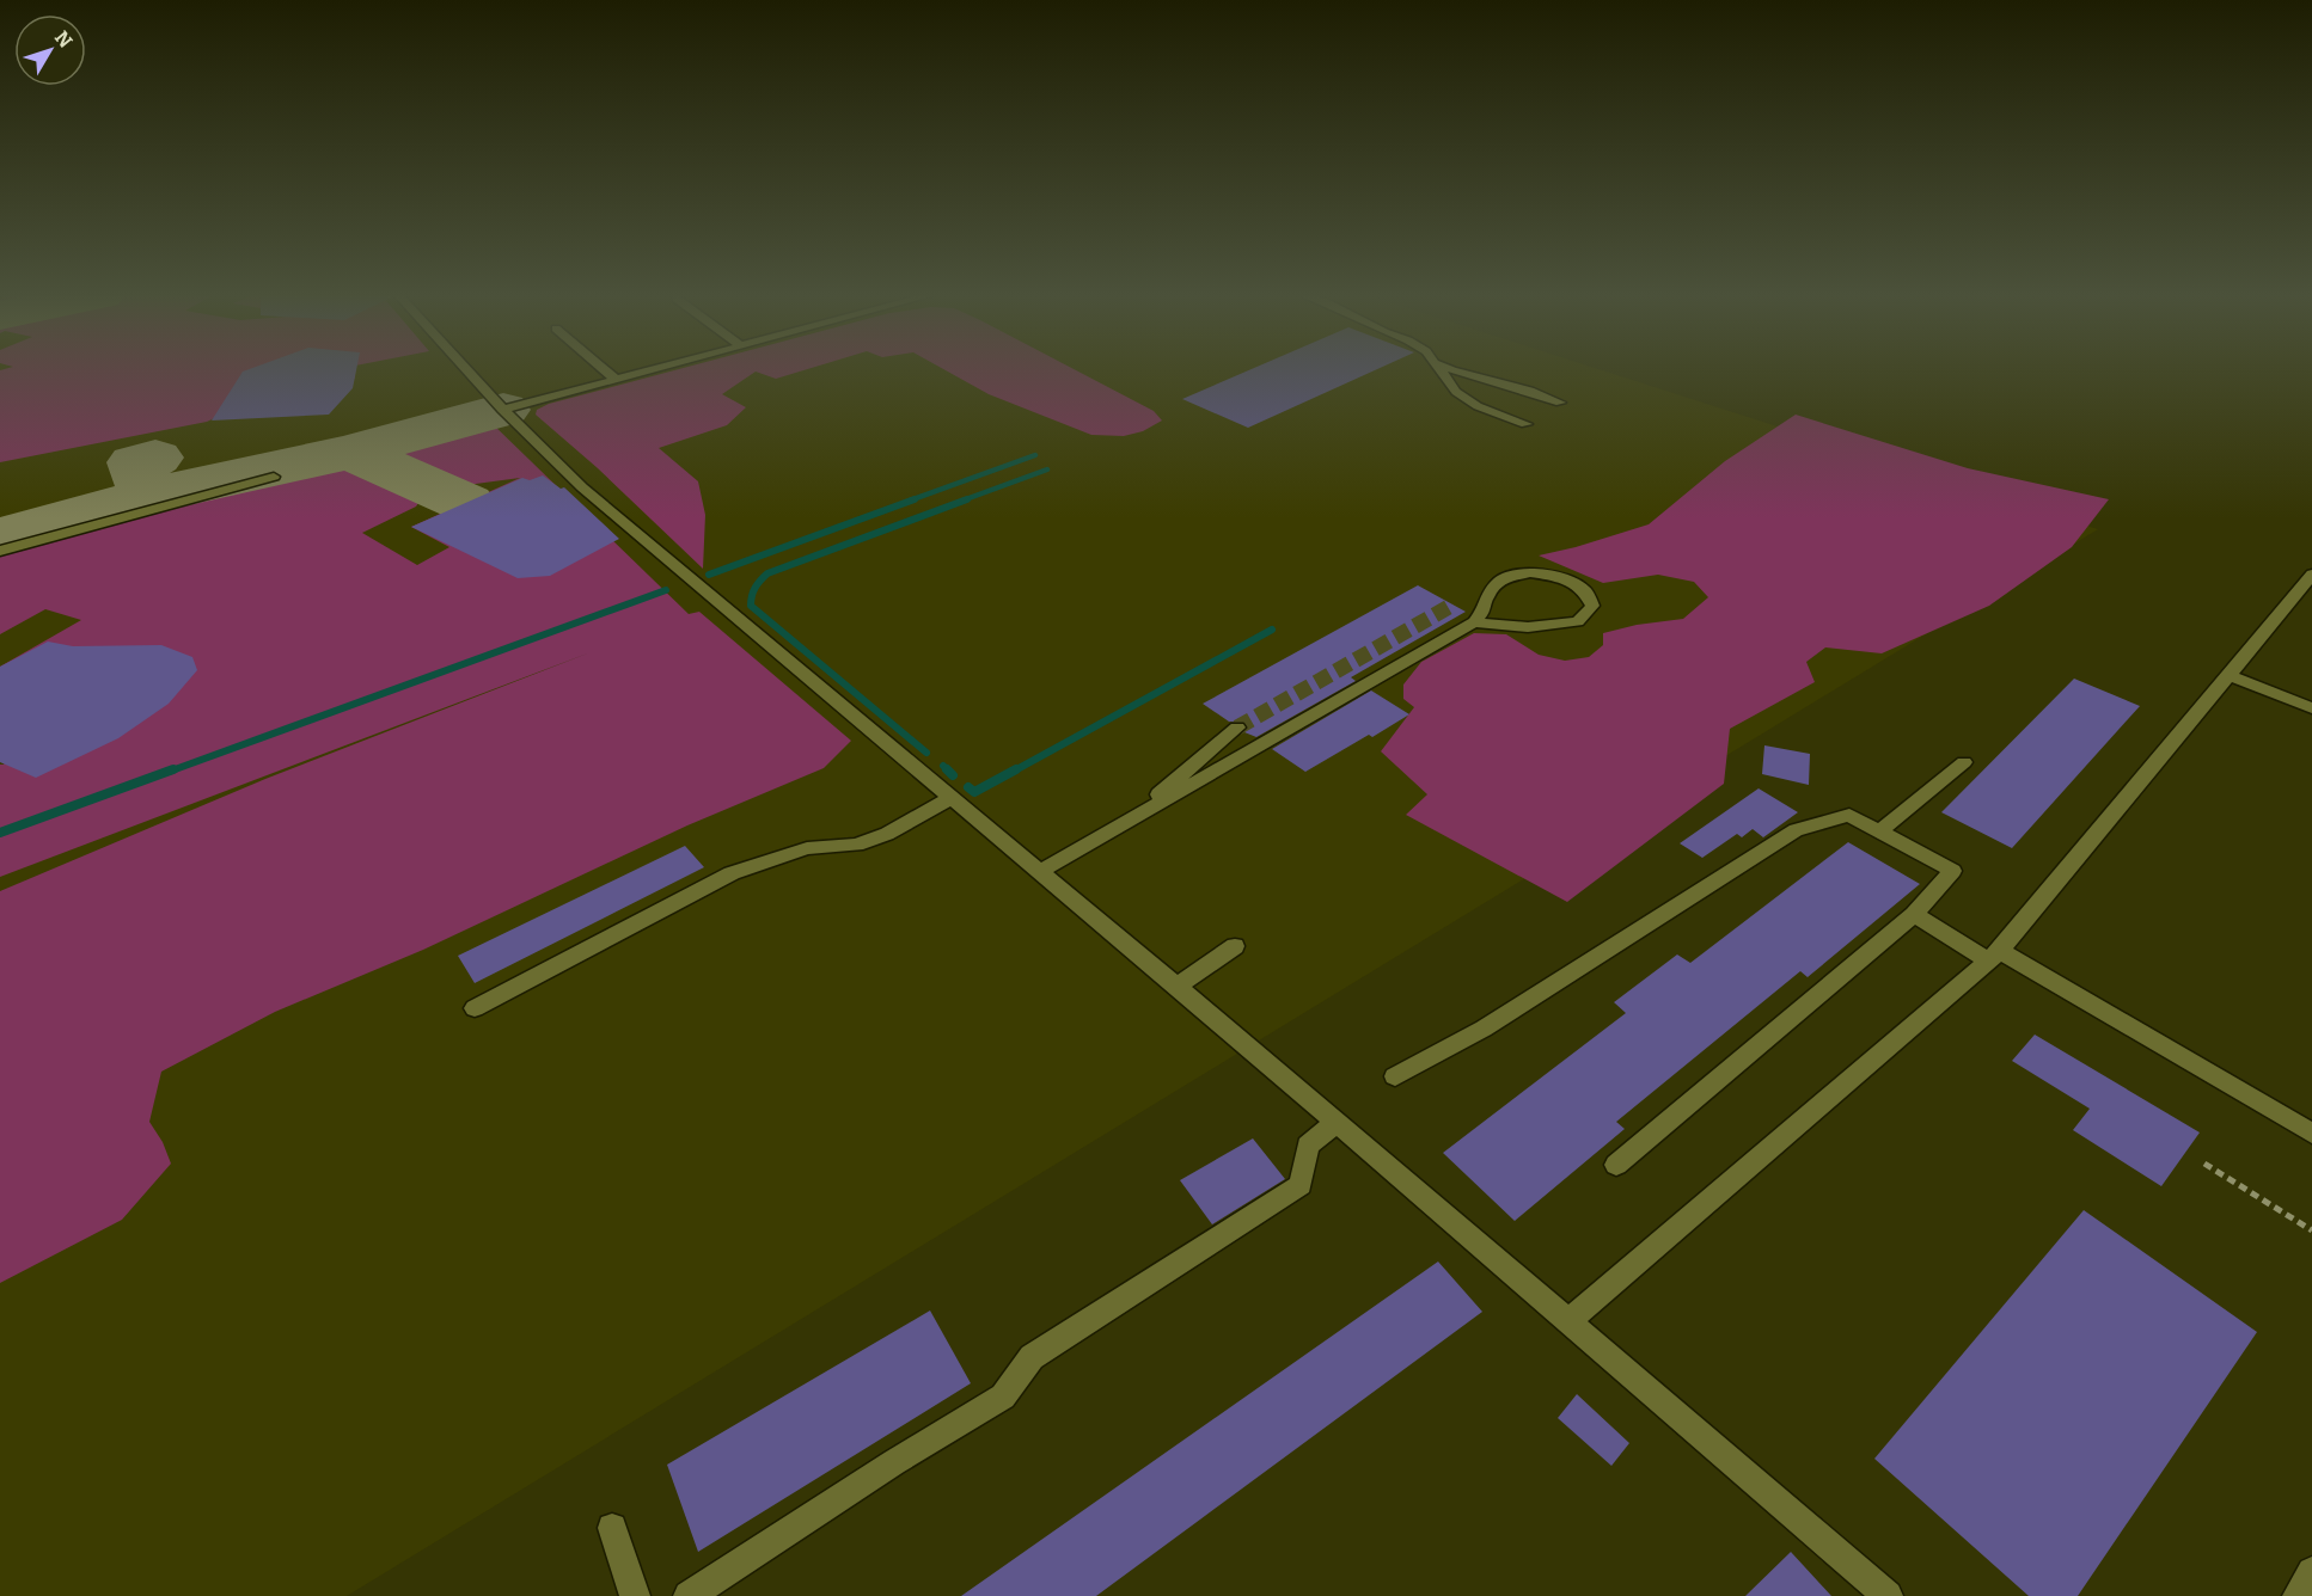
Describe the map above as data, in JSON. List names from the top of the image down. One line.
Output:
{"north":"top right"}
